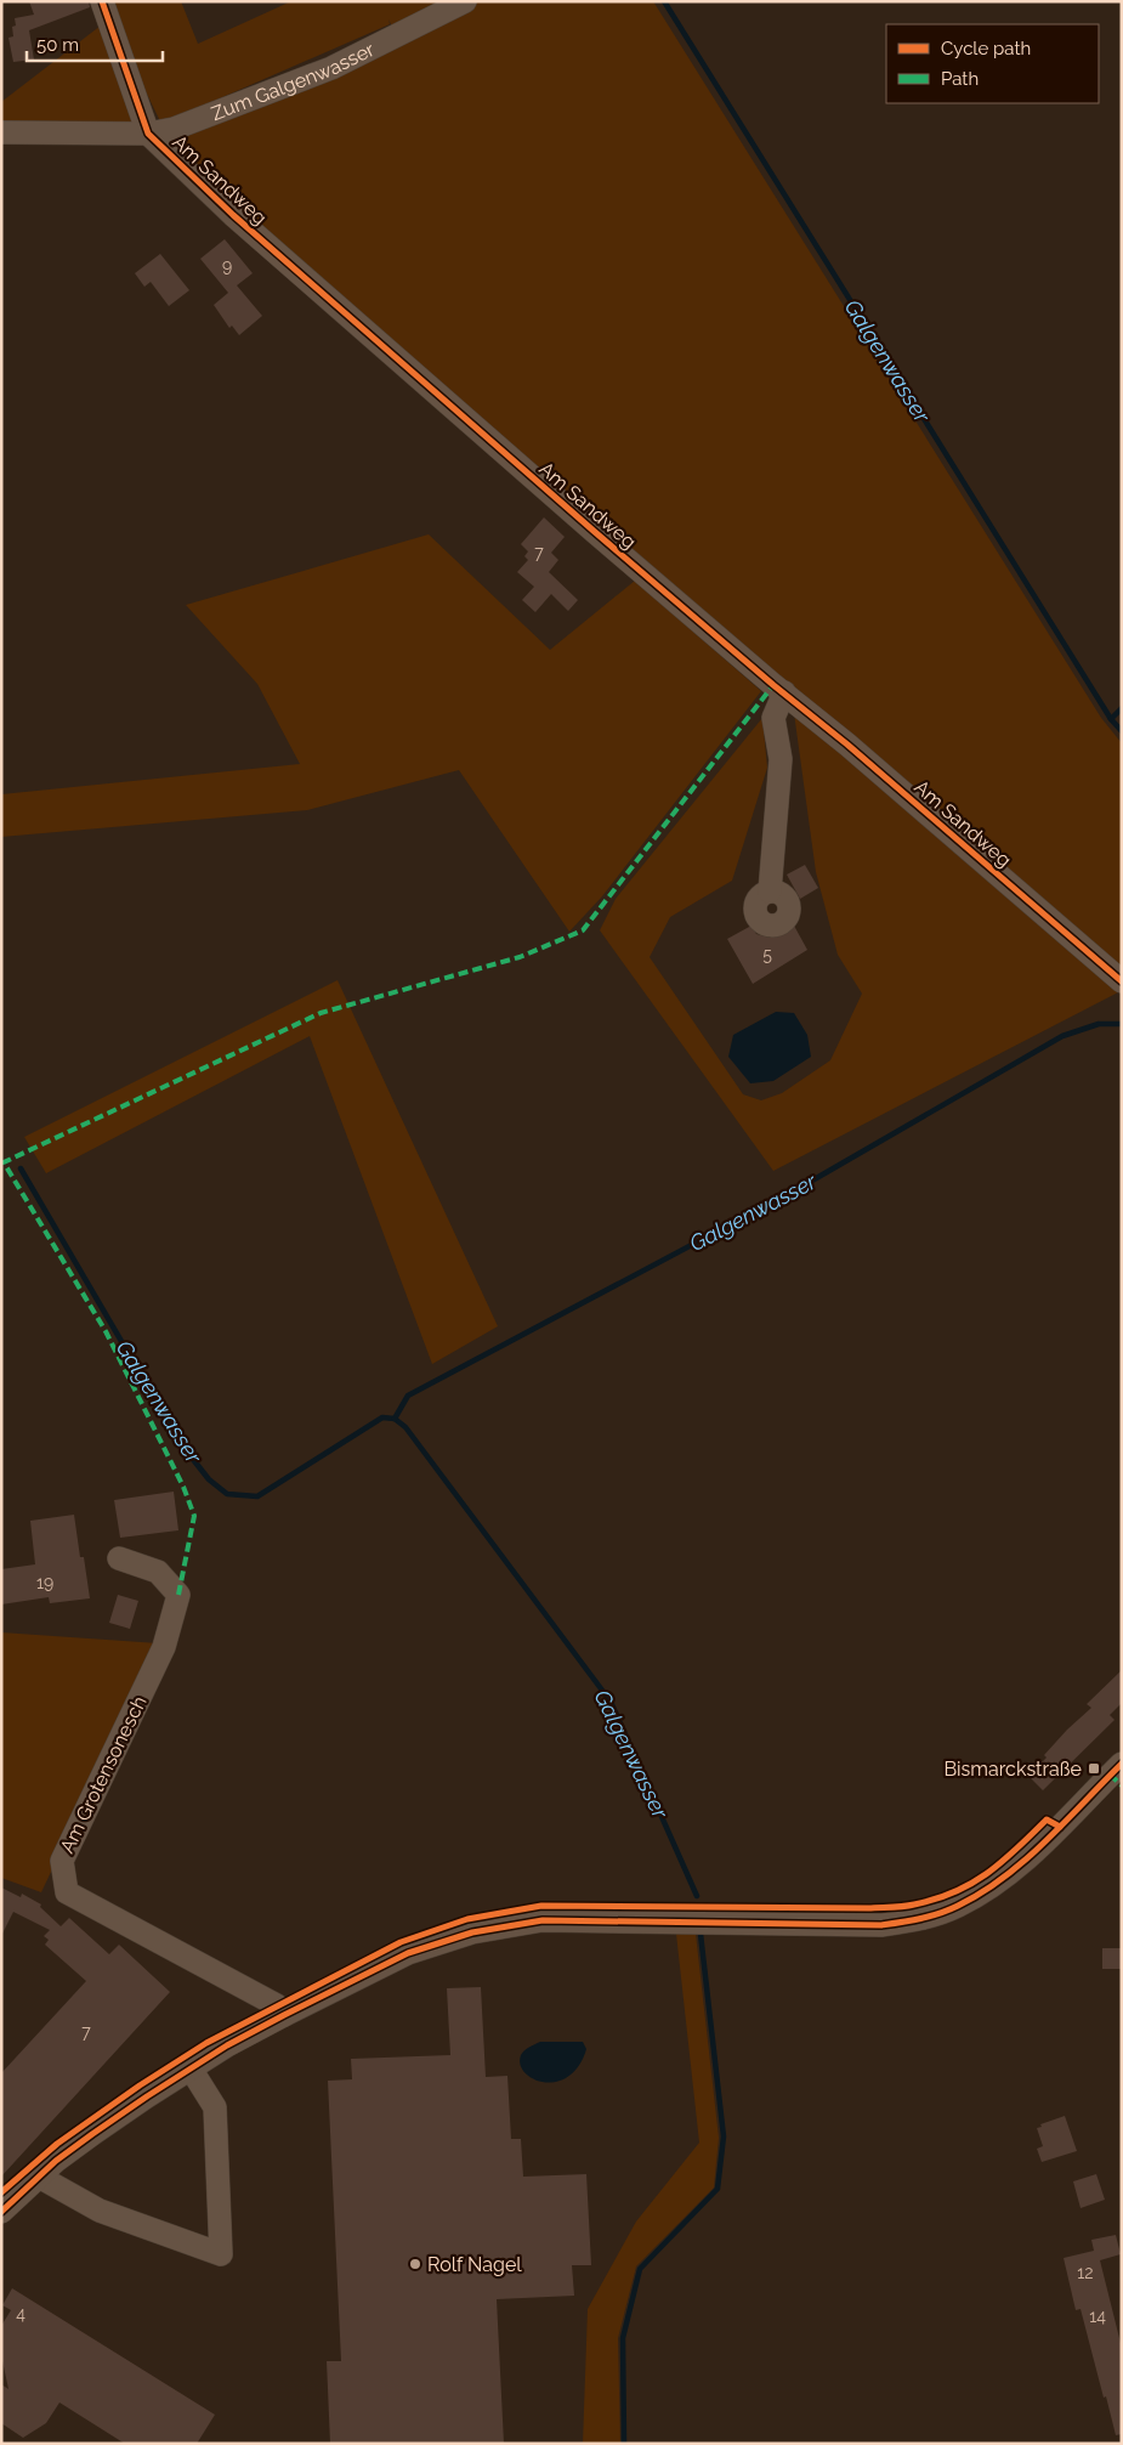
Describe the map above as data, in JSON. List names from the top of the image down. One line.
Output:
{"streets":{"street":["Zum Galgenwasser","Am Sandweg","Am Grotensonesch"]},"crossings":[["Zum Galgenwasser","Am Sandweg"]],"water":["Galgenwasser"],"places":{"transit":["Bismarckstraße"],"other":["Rolf Nagel"]},"house_numbers":["9","7","5","19","7","12","4","14"],"legend":["Cycle path","Path"],"scale_bar":"50 m"}
